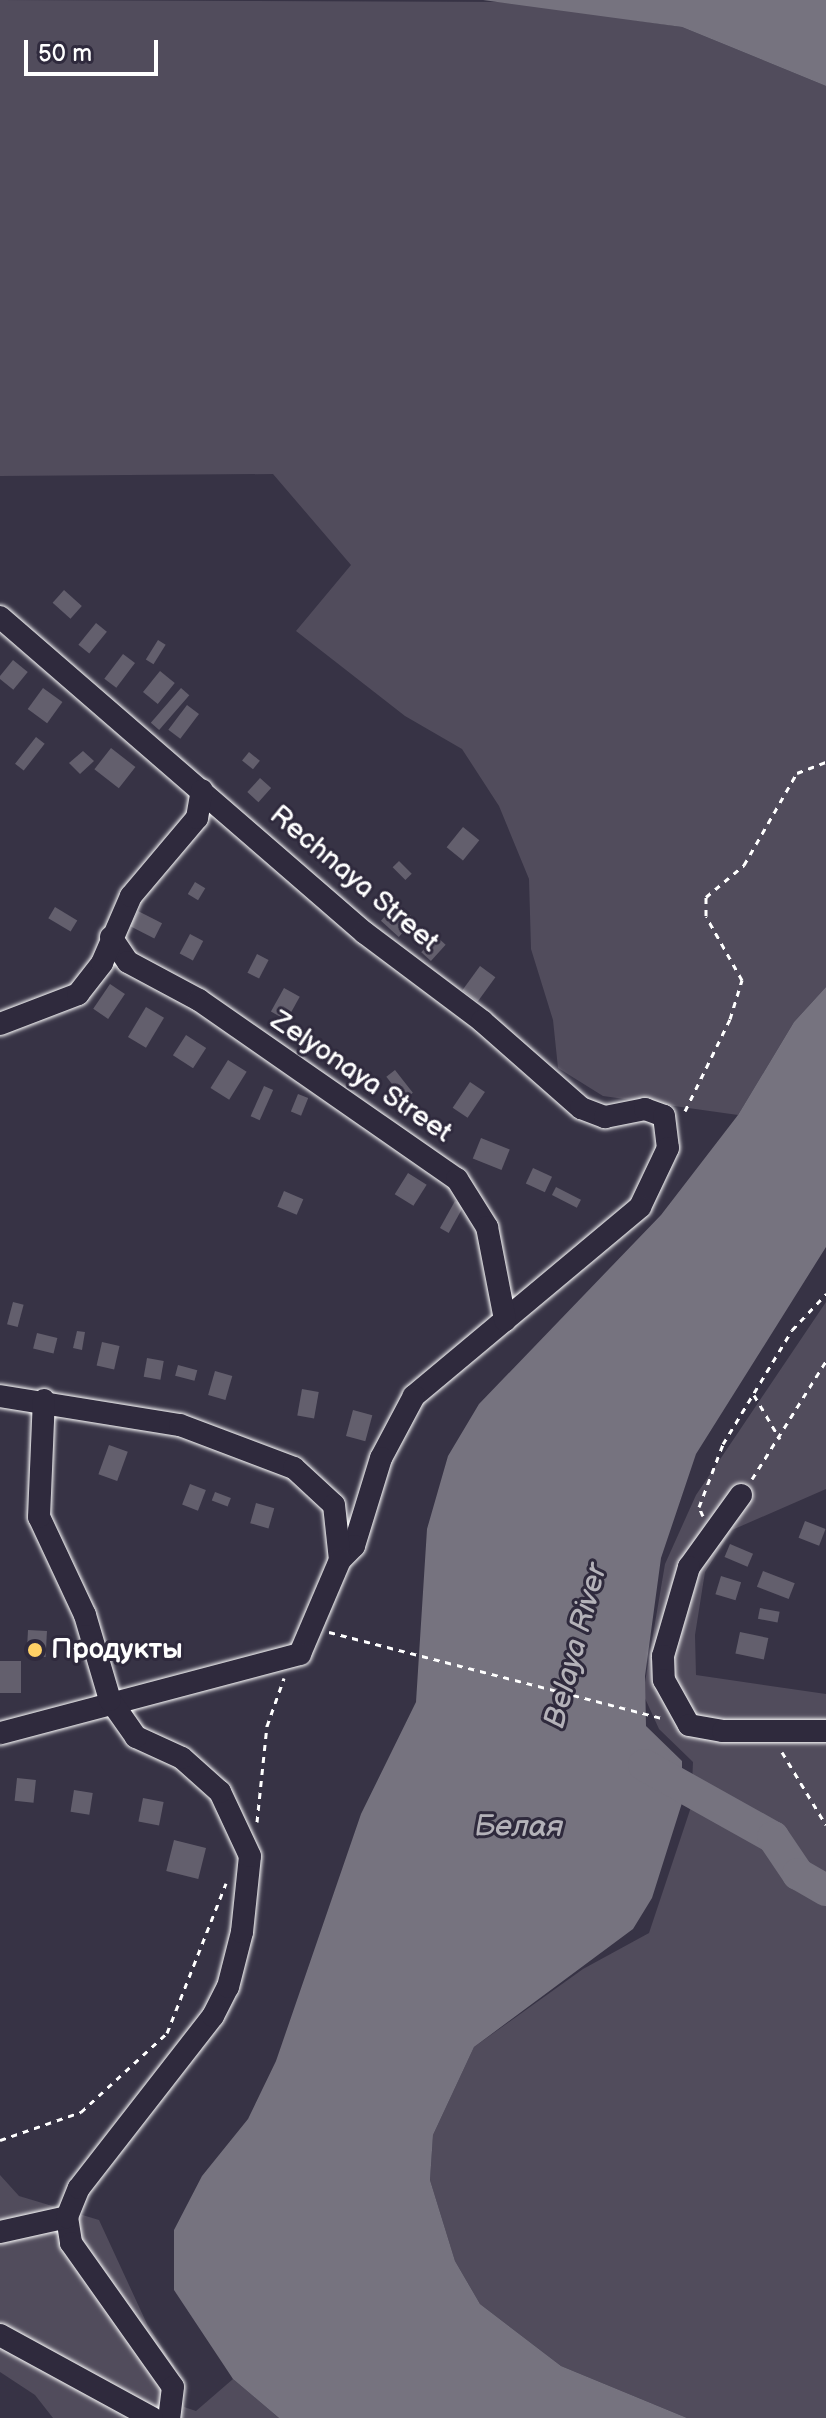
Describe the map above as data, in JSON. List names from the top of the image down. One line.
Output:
{"streets":{"street":["Rechnaya Street","Zelyonaya Street"]},"crossings":[["Rechnaya Street","Zelyonaya Street"]],"water":["Belaya River","Белая"],"places":["Продукты"],"scale_bar":"50 m"}
